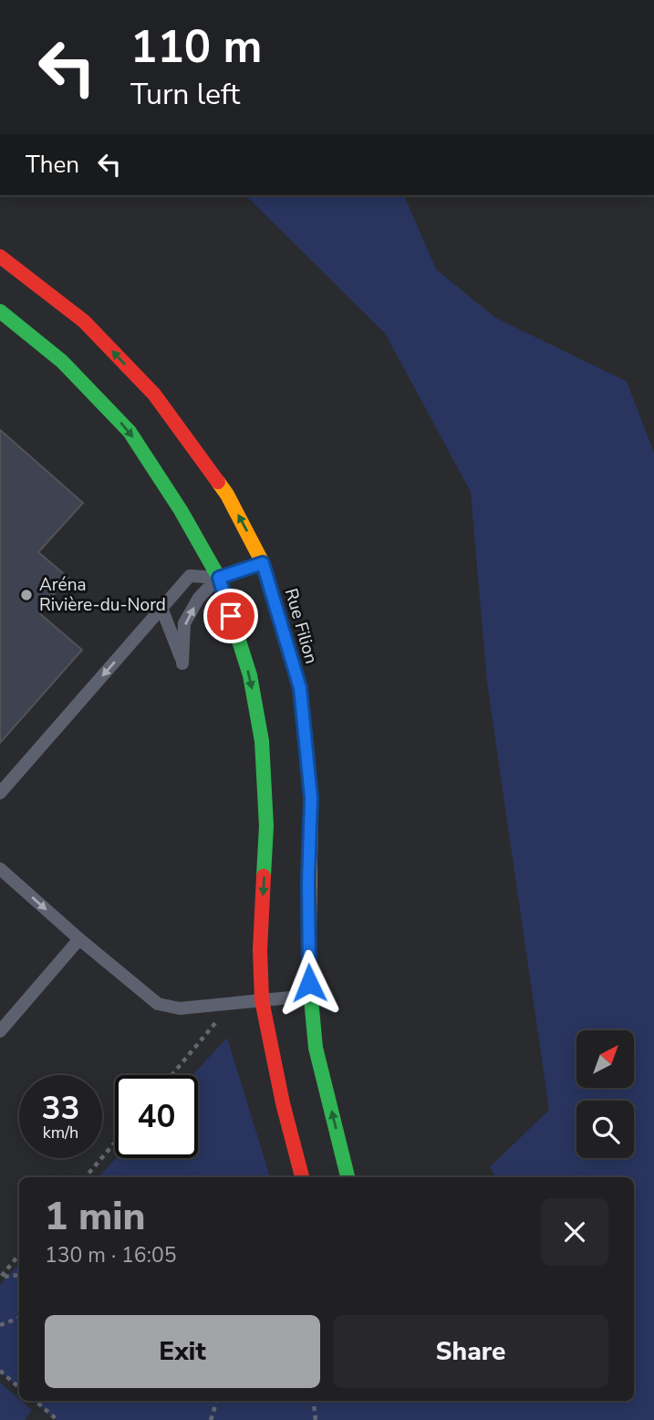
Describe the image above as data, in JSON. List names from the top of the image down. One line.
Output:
{"streets":{"street":["Rue Filion"]},"places":["Aréna Rivière-du-Nord"],"north":"top right","page":{"turn":["110 m","Turn left"],"then":"Then","speed":"33 km/h","limit":"40","heading":["1 min","130 m · 16:05"],"buttons":["Exit","Share"]}}
